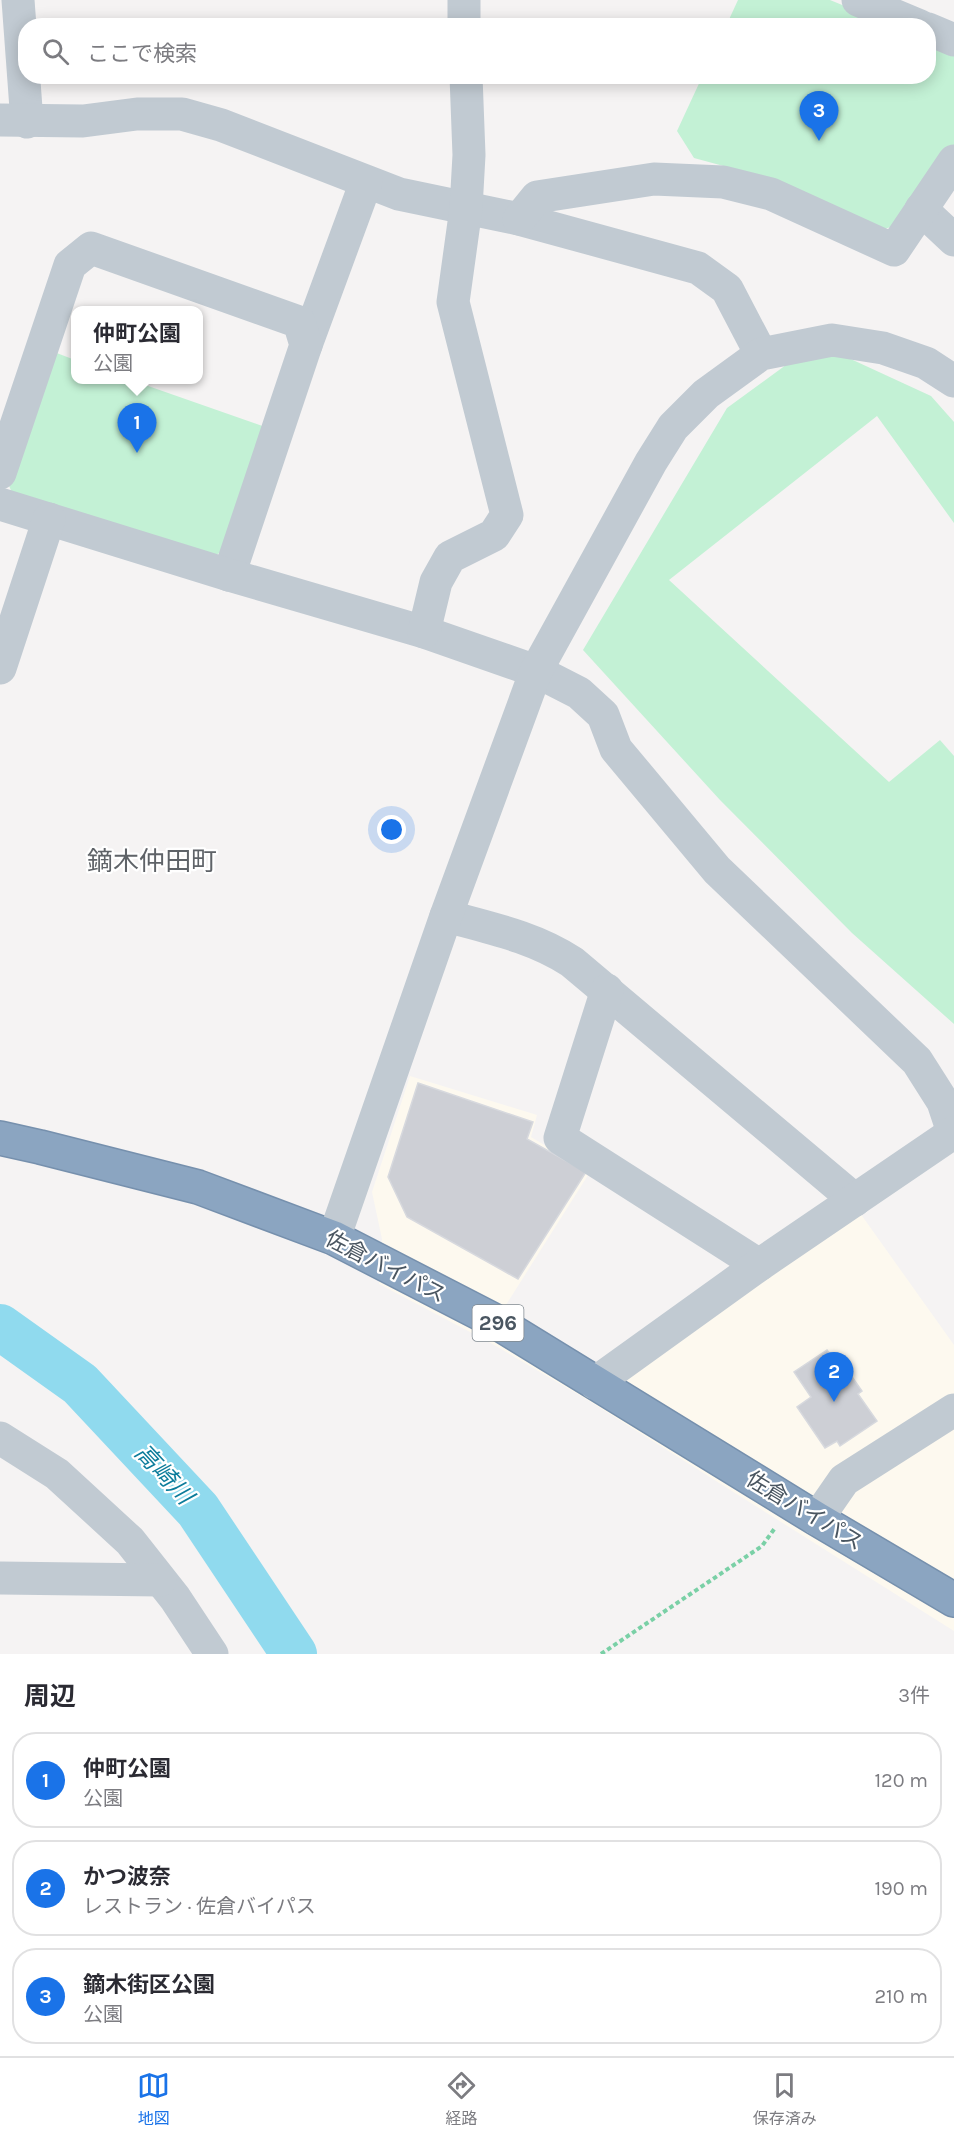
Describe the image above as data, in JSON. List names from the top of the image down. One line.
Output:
{"streets":{"highway":["佐倉バイパス","296"]},"districts":["鏑木仲田町"],"water":["高崎川"],"page":{"search":"ここで検索","pins":["3","1","2"],"popup":["仲町公園","公園"],"heading":["周辺","3件"],"list":[{"mark":"1","name":"仲町公園","note":"公園","value":"120 m"},{"mark":"2","name":"かつ波奈","note":"レストラン · 佐倉バイパス","value":"190 m"},{"mark":"3","name":"鏑木街区公園","note":"公園","value":"210 m"}],"nav":["地図","経路","保存済み"]}}
